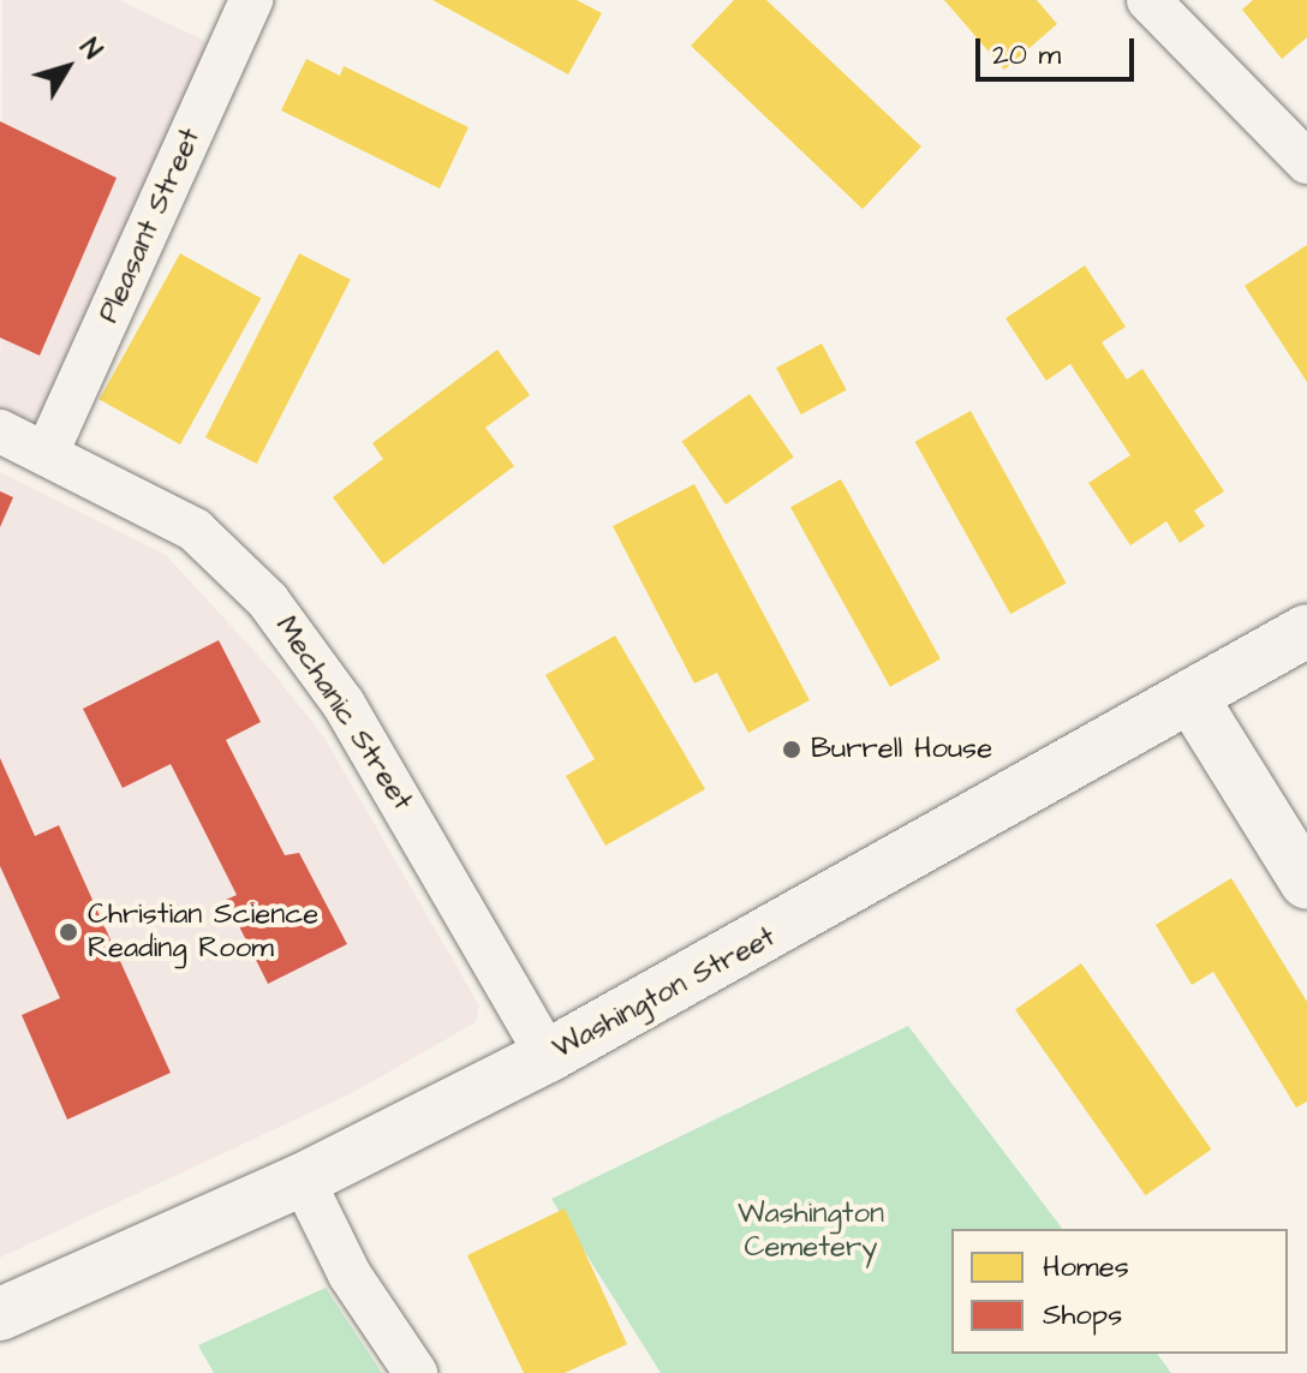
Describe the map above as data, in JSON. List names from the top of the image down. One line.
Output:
{"streets":{"main road":["Washington Street"],"street":["Pleasant Street","Mechanic Street"]},"crossings":[["Pleasant Street","Mechanic Street"],["Mechanic Street","Washington Street"]],"parks":["Washington Cemetery"],"places":["Burrell House","Christian Science Reading Room"],"legend":["Homes","Shops"],"scale_bar":"20 m","north":"top right"}
